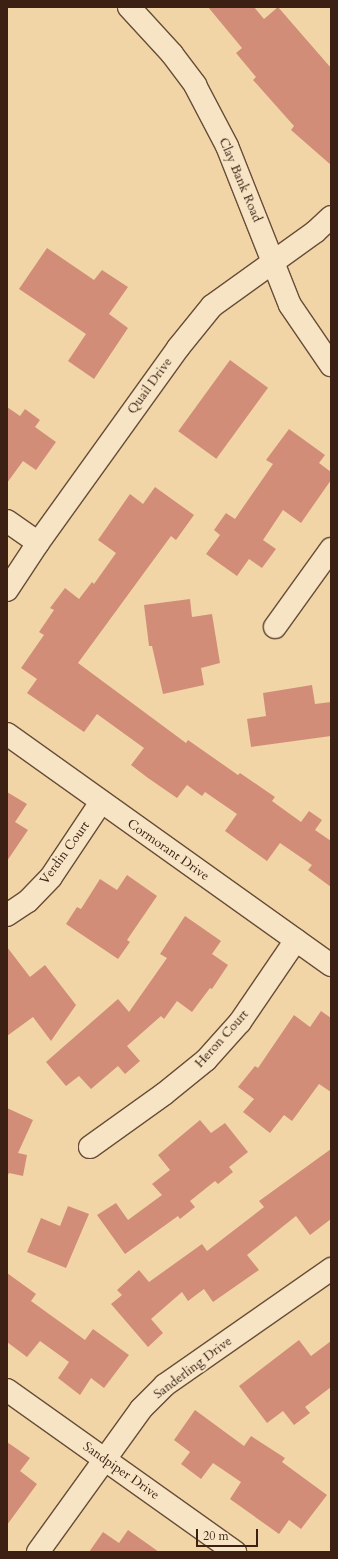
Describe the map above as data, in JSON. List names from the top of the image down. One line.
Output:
{"streets":{"street":["Clay Bank Road","Quail Drive","Cormorant Drive","Verdin Court","Heron Court","Sanderling Drive","Sandpiper Drive"]},"crossings":[["Clay Bank Road","Quail Drive"],["Cormorant Drive","Verdin Court"],["Cormorant Drive","Heron Court"],["Sanderling Drive","Sandpiper Drive"]],"scale_bar":"20 m"}
